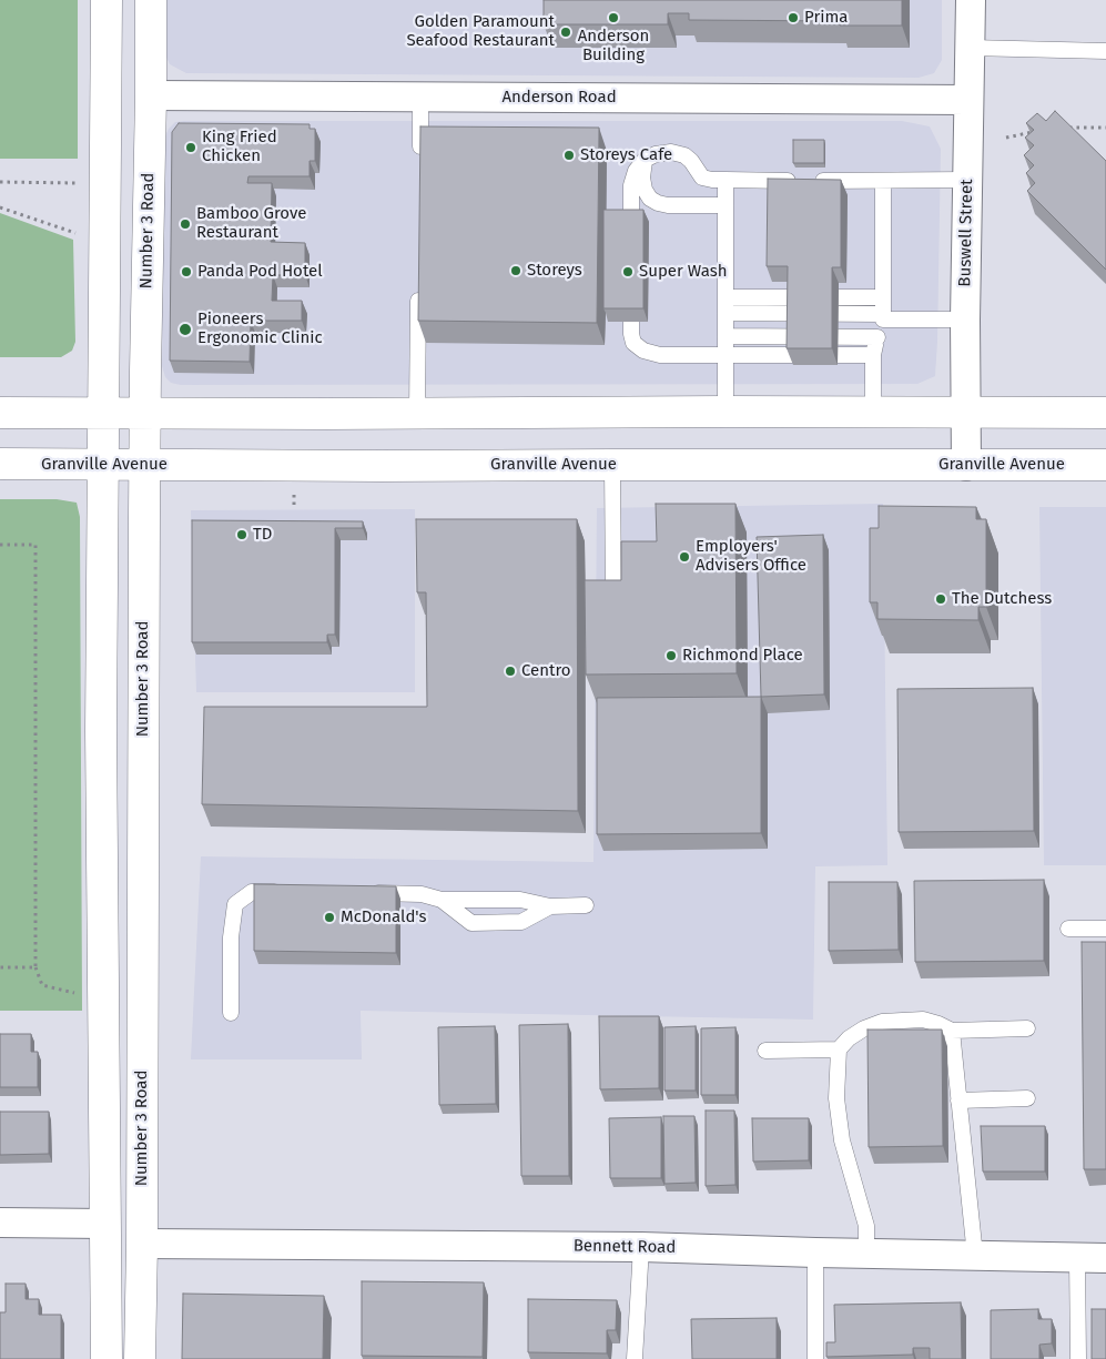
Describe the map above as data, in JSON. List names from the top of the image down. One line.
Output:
{"streets":{"main road":["Number 3 Road","Granville Avenue"],"street":["Anderson Road","Buswell Street","Bennett Road"]},"crossings":[["Anderson Road","Number 3 Road"],["Anderson Road","Buswell Street"],["Number 3 Road","Granville Avenue"],["Number 3 Road","Bennett Road"],["Buswell Street","Granville Avenue"]],"places":["Anderson Building","Prima","Golden Paramount Seafood Restaurant","King Fried Chicken","Storeys Cafe","Bamboo Grove Restaurant","Storeys","Panda Pod Hotel","Super Wash","Pioneers Ergonomic Clinic","TD","Employers' Advisers Office","The Dutchess","Richmond Place","Centro","McDonald's"]}
